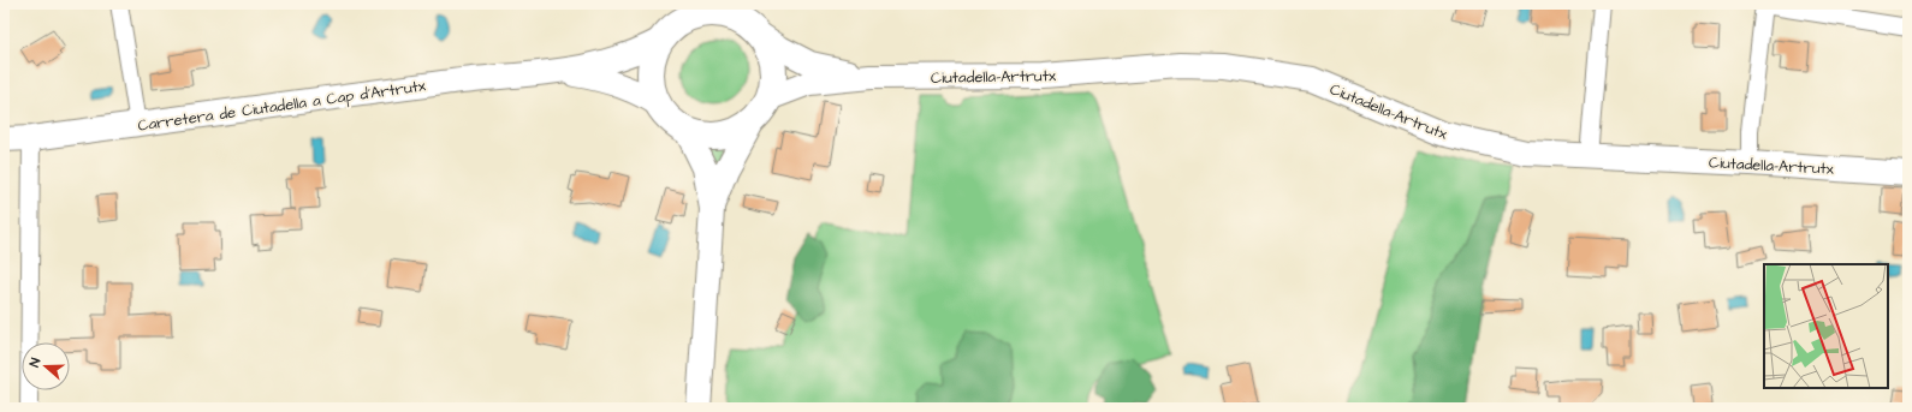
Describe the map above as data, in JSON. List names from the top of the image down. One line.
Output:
{"streets":{"main road":["Ciutadella-Artrutx","Carretera de Ciutadella a Cap d'Artrutx"]},"crossings":[["Ciutadella-Artrutx","Carretera de Ciutadella a Cap d'Artrutx"]],"north":"left"}
